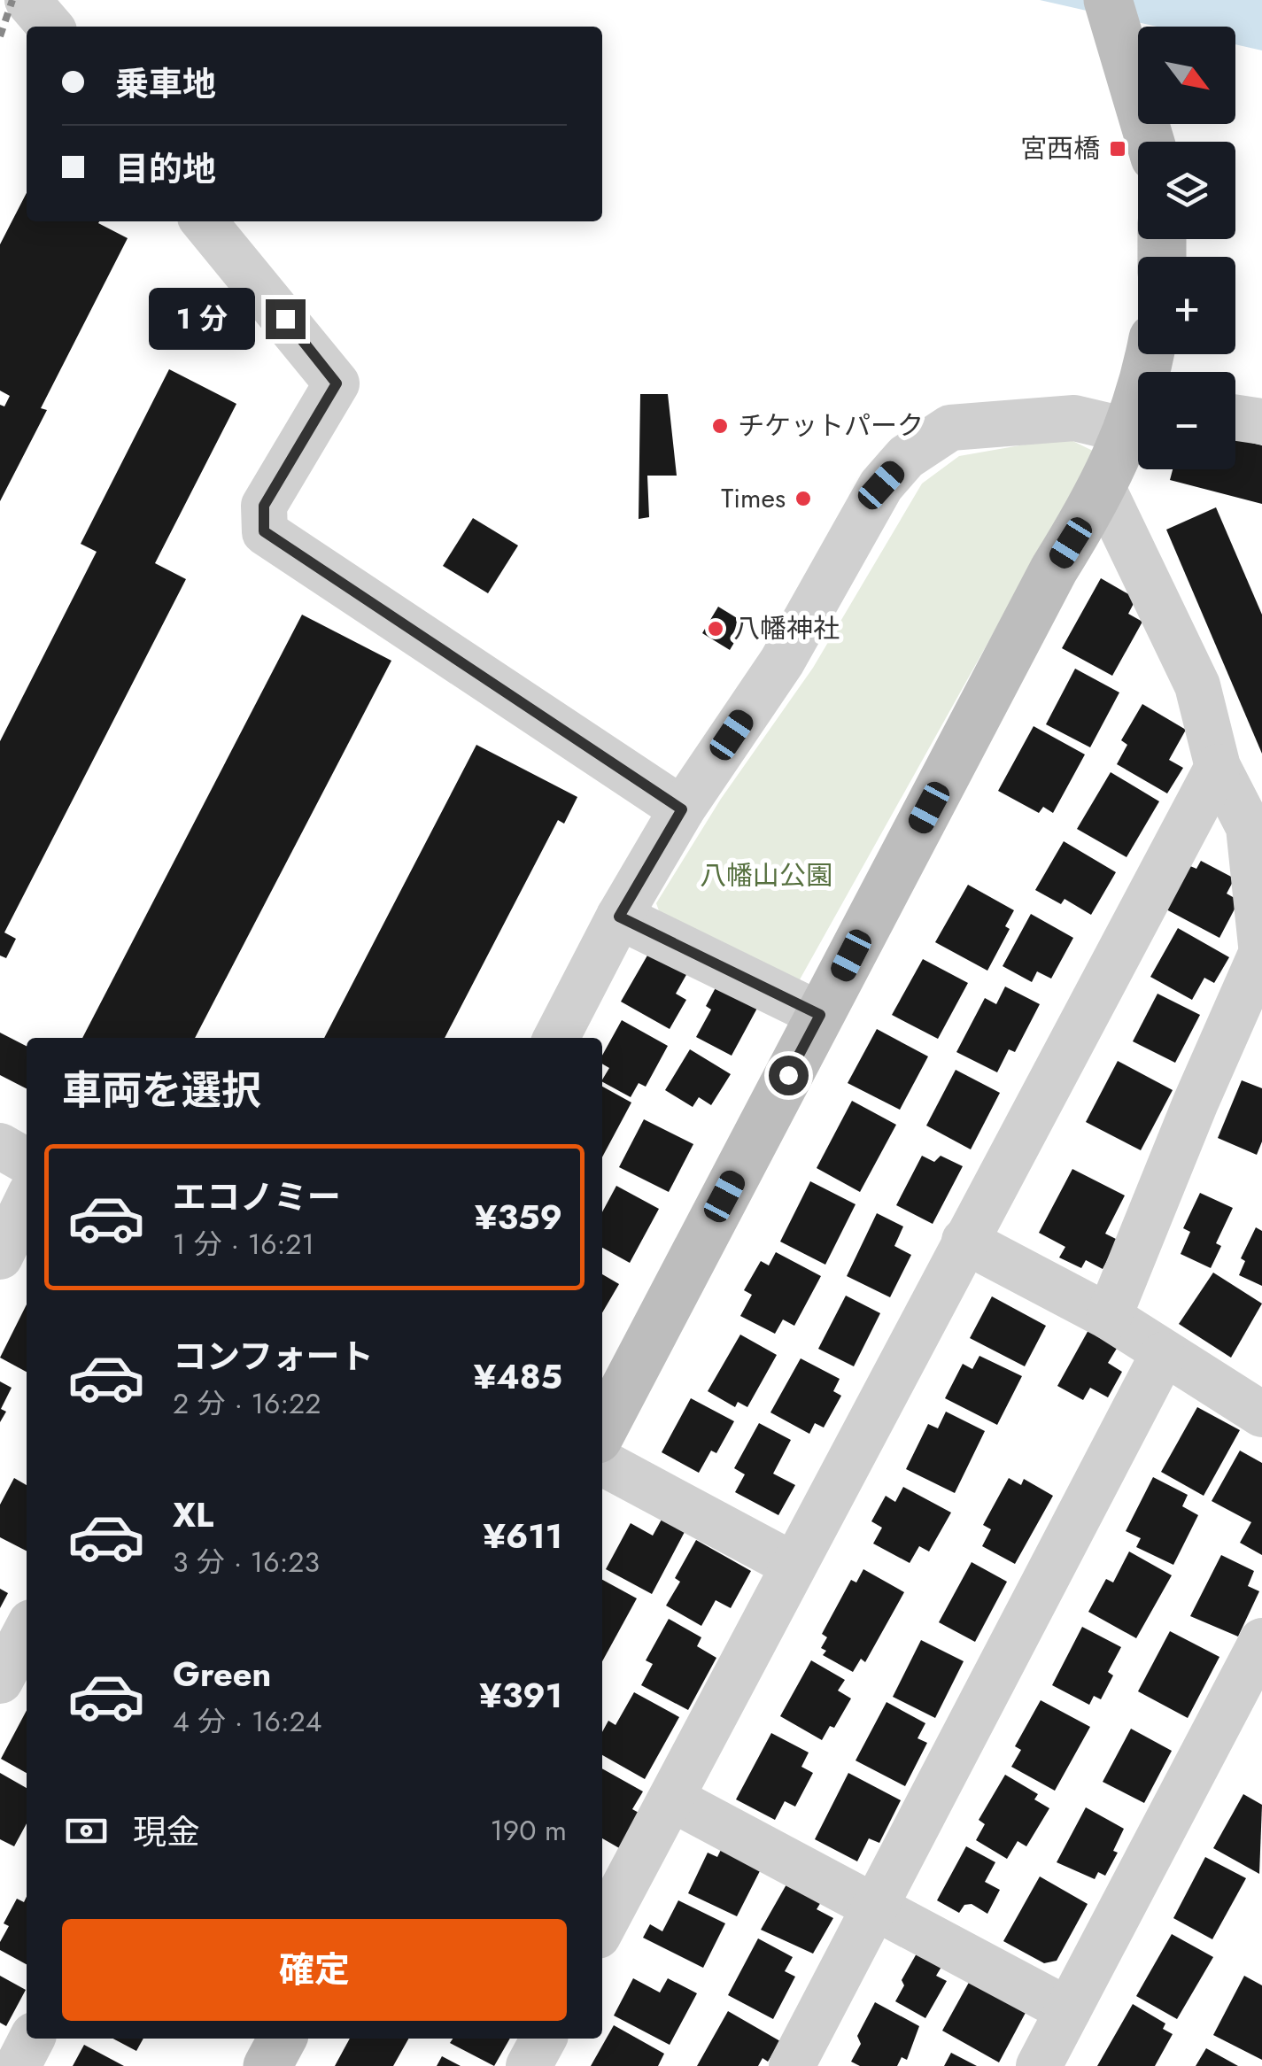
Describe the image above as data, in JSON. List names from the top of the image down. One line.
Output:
{"parks":["八幡山公園"],"places":{"transit":["宮西橋"],"other":["チケットパーク","Times","八幡神社"]},"north":"bottom right","page":{"map_buttons":["+","−"],"banner":["乗車地","目的地"],"bubble":"1 分","heading":"車両を選択","list":[{"name":"エコノミー","note":"1 分 · 16:21","value":"¥359"},{"name":"コンフォート","note":"2 分 · 16:22","value":"¥485"},{"name":"XL","note":"3 分 · 16:23","value":"¥611"},{"name":"Green","note":"4 分 · 16:24","value":"¥391"}],"pay":["現金","190 m"],"buttons":"確定"}}
